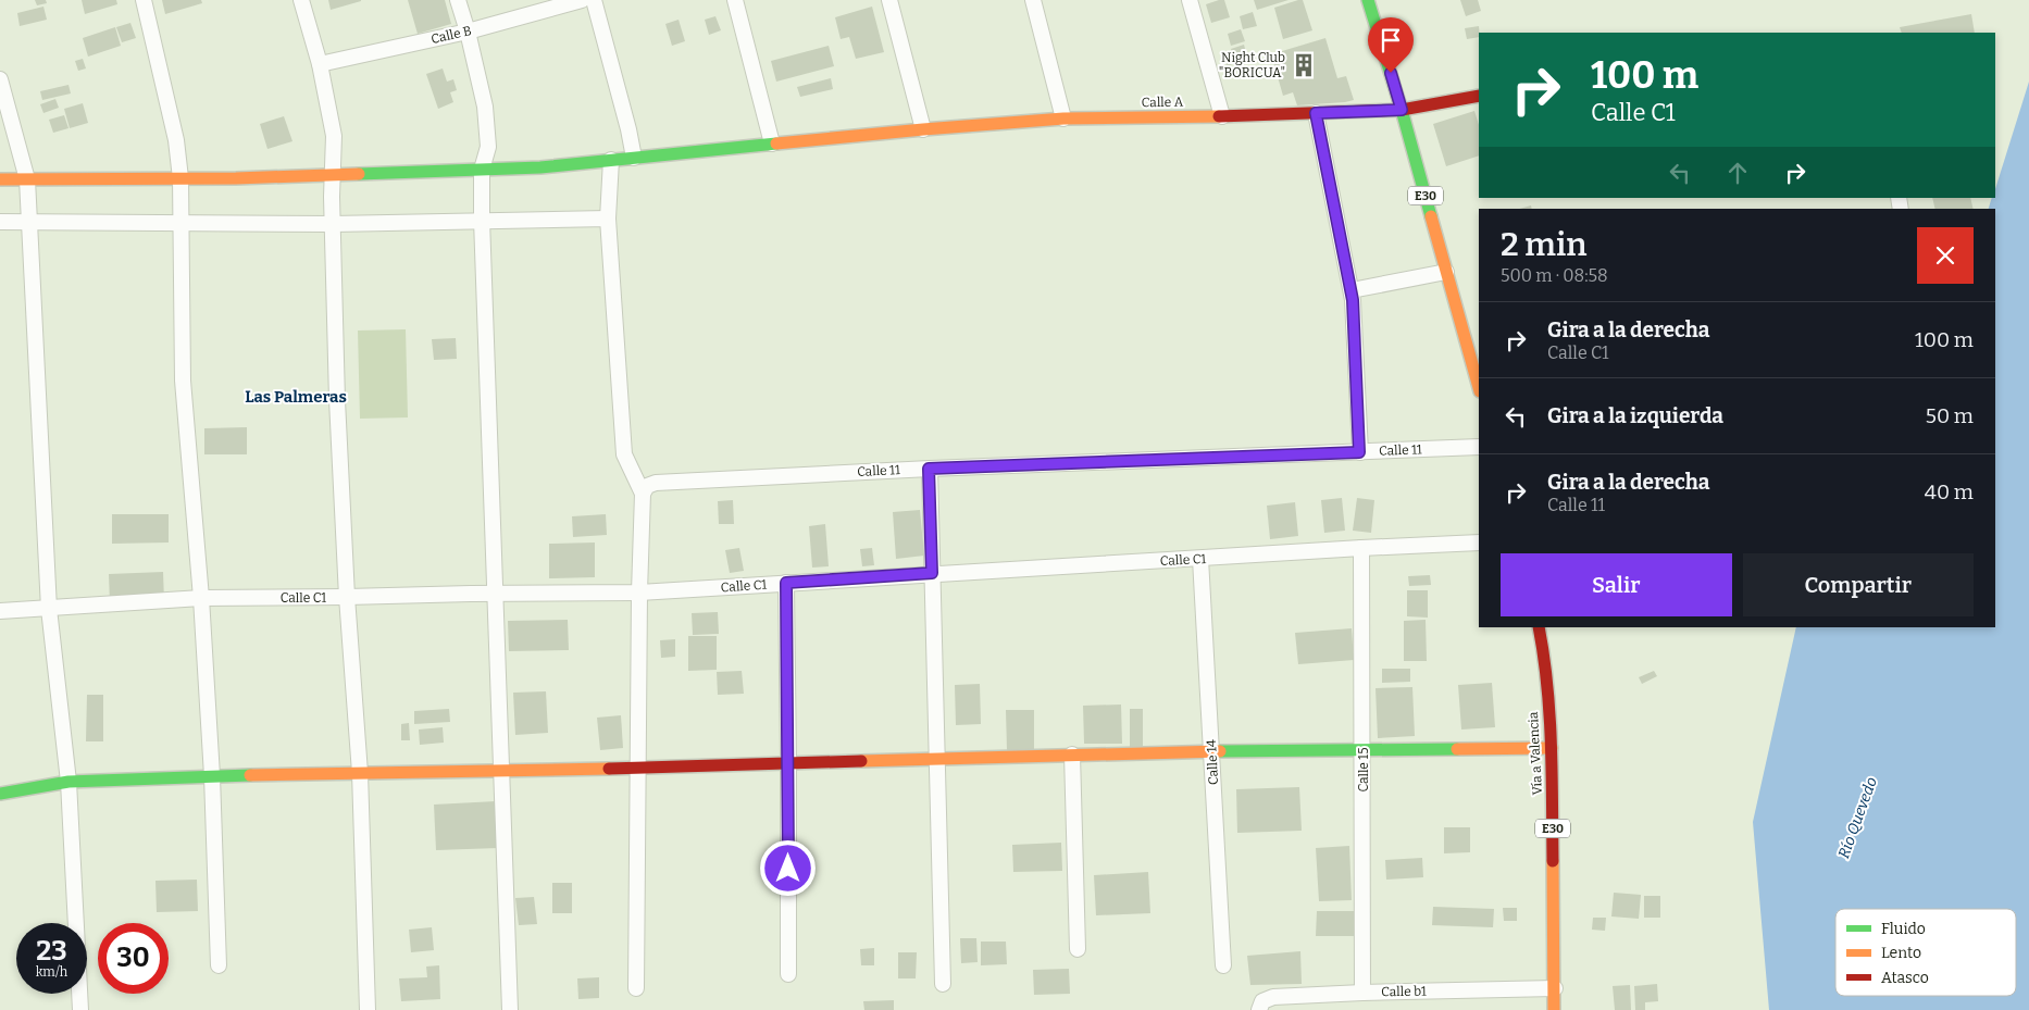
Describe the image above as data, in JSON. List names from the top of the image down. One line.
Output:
{"streets":{"main road":["Calle A","E30","Vía a Valencia"],"street":["Calle B","Calle 11","Calle C1","Calle 14","Calle 15","Calle b1"]},"crossings":[["Calle A","E30"],["Calle C1","Calle 14"],["Calle C1","Calle 15"],["Vía a Valencia","Calle b1"],["Calle 15","Calle b1"]],"districts":["Las Palmeras"],"water":["Río Quevedo"],"places":{"building":["Night Club \"BORICUA\""]},"legend":["Fluido","Lento","Atasco"],"page":{"turn":["100 m","Calle C1"],"heading":["2 min","500 m · 08:58"],"list":[{"name":"Gira a la derecha","note":"Calle C1","value":"100 m"},{"name":"Gira a la izquierda","value":"50 m"},{"name":"Gira a la derecha","note":"Calle 11","value":"40 m"}],"buttons":["Salir","Compartir"],"speed":"23 km/h","limit":"30"}}
